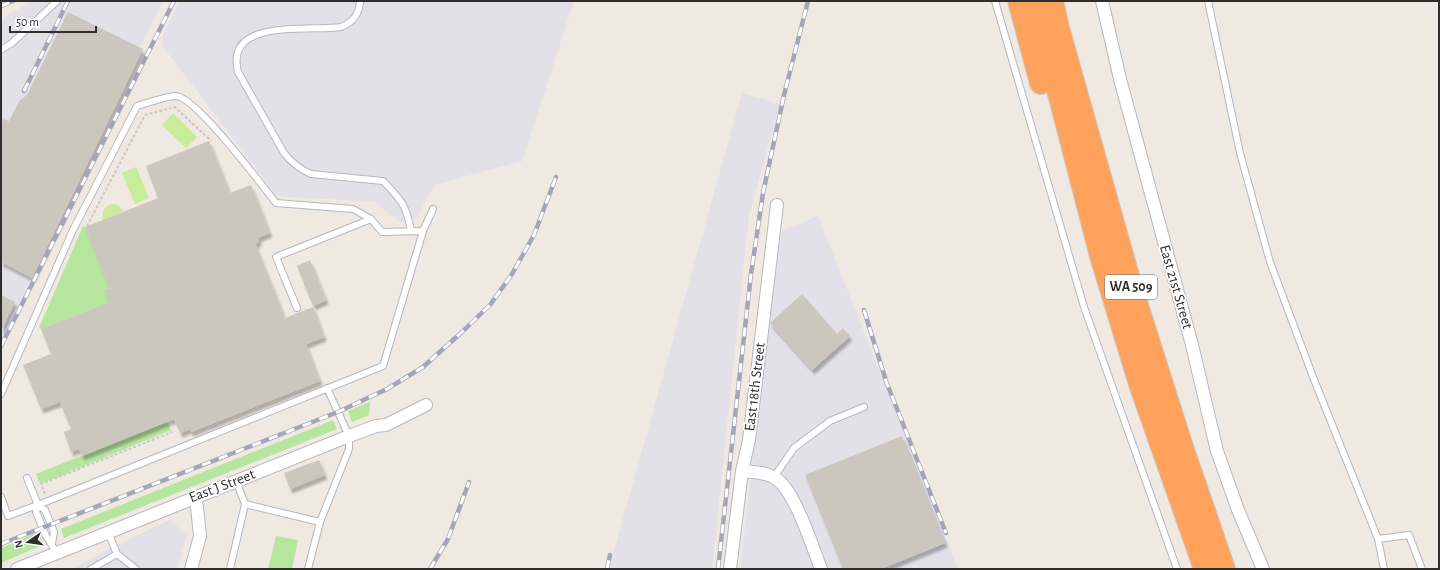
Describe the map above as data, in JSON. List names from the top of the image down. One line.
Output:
{"streets":{"highway":["WA 509"],"street":["East 21st Street","East 18th Street","East J Street"]},"scale_bar":"50 m","north":"left"}
